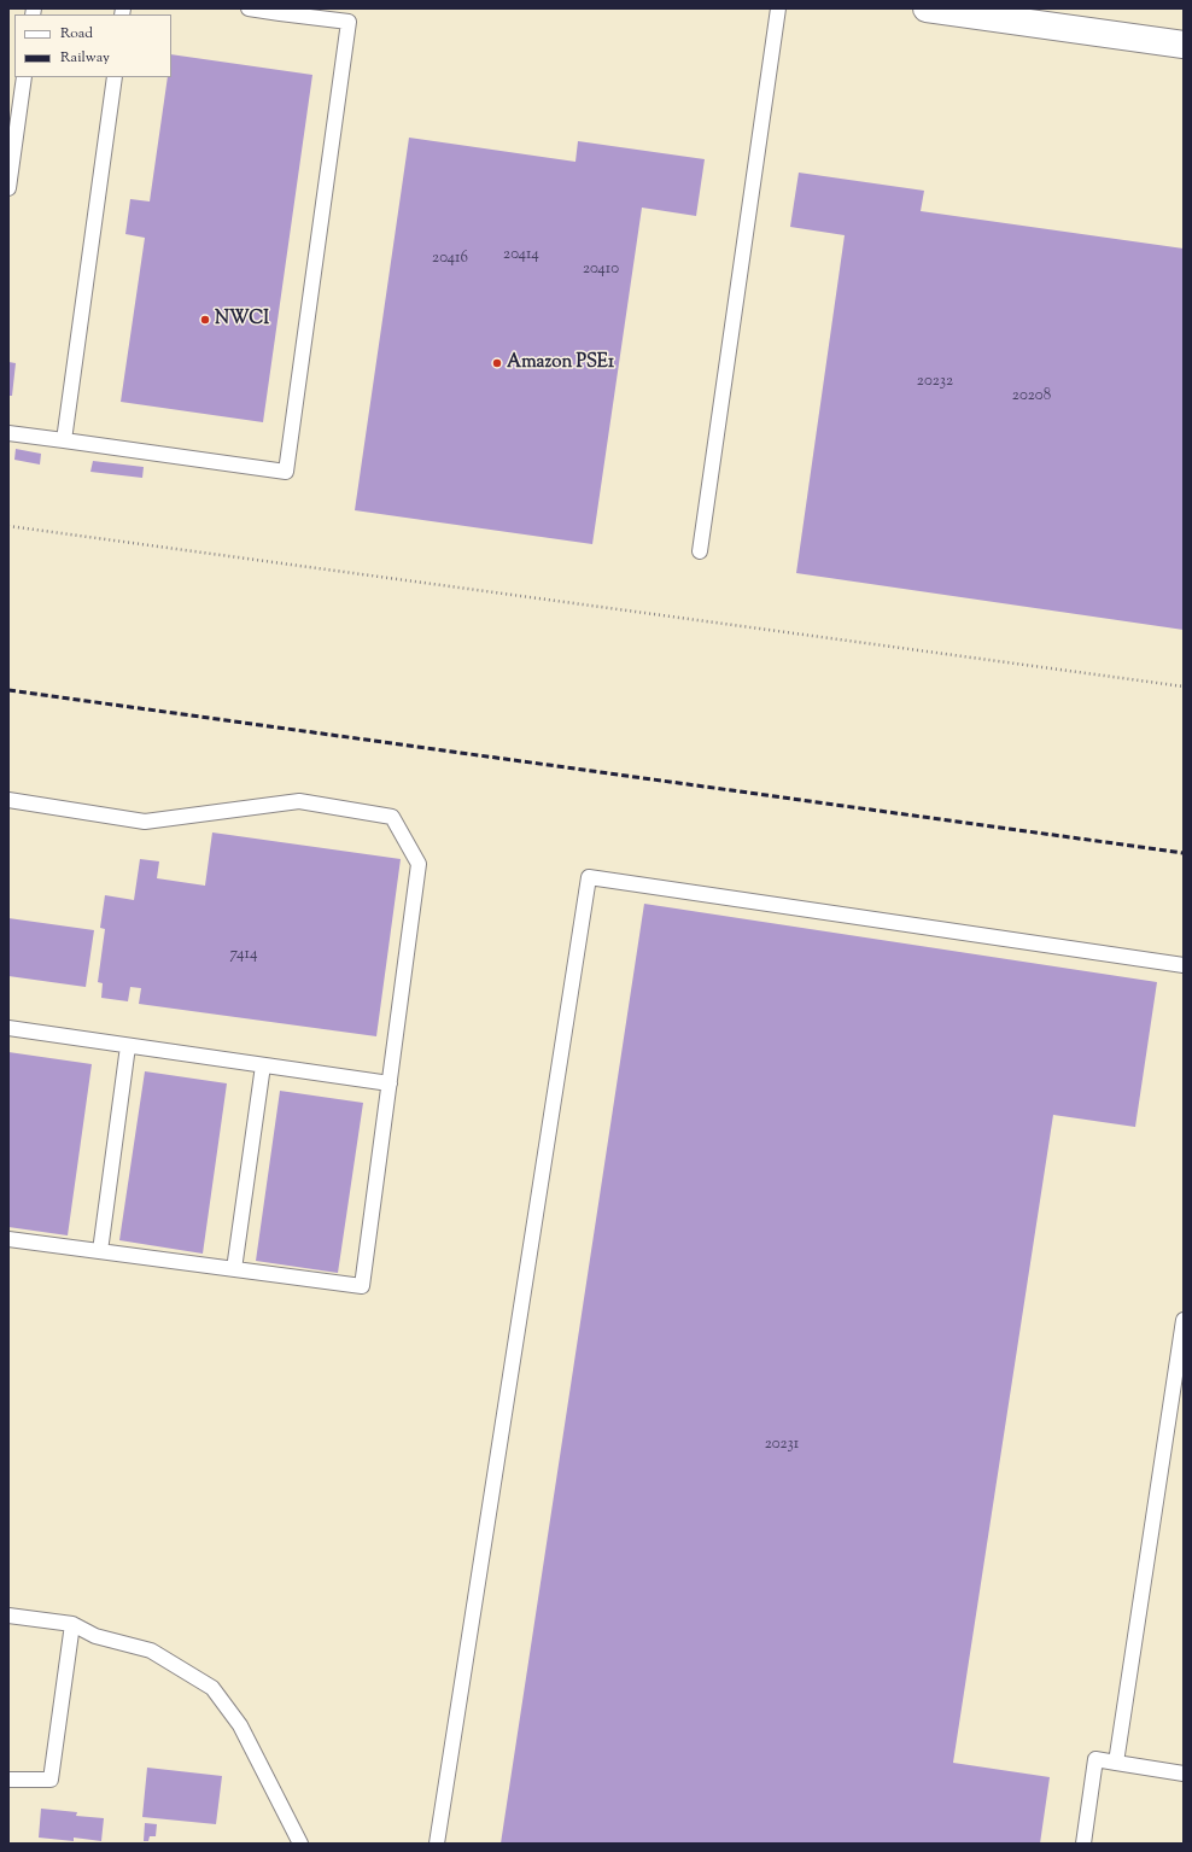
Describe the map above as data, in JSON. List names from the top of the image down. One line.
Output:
{"places":["NWCI","Amazon PSE1"],"house_numbers":["20414","20416","20410","20232","20208","7414","20231"],"legend":["Road","Railway"]}
